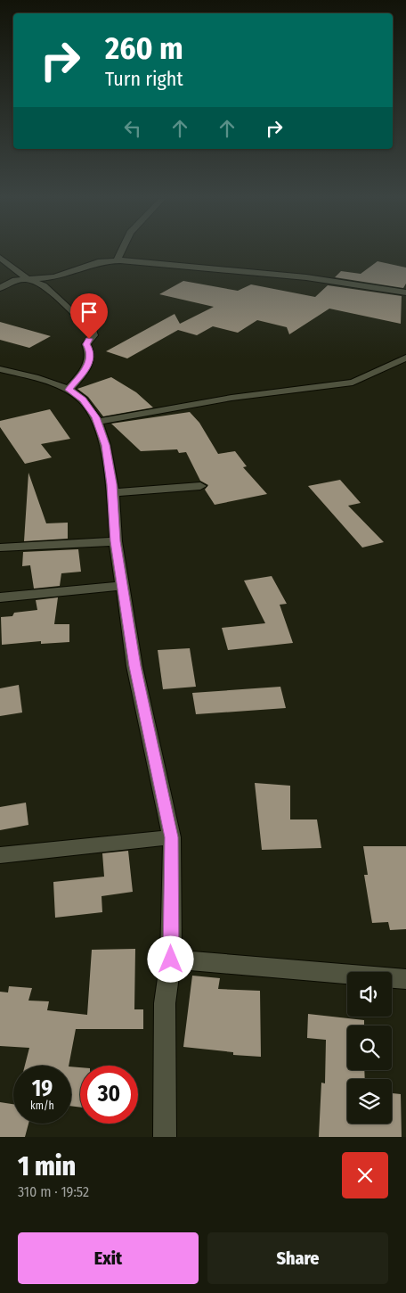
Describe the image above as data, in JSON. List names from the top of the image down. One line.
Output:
{"page":{"turn":["260 m","Turn right"],"speed":"19 km/h","limit":"30","heading":["1 min","310 m · 19:52"],"buttons":["Exit","Share"]}}
